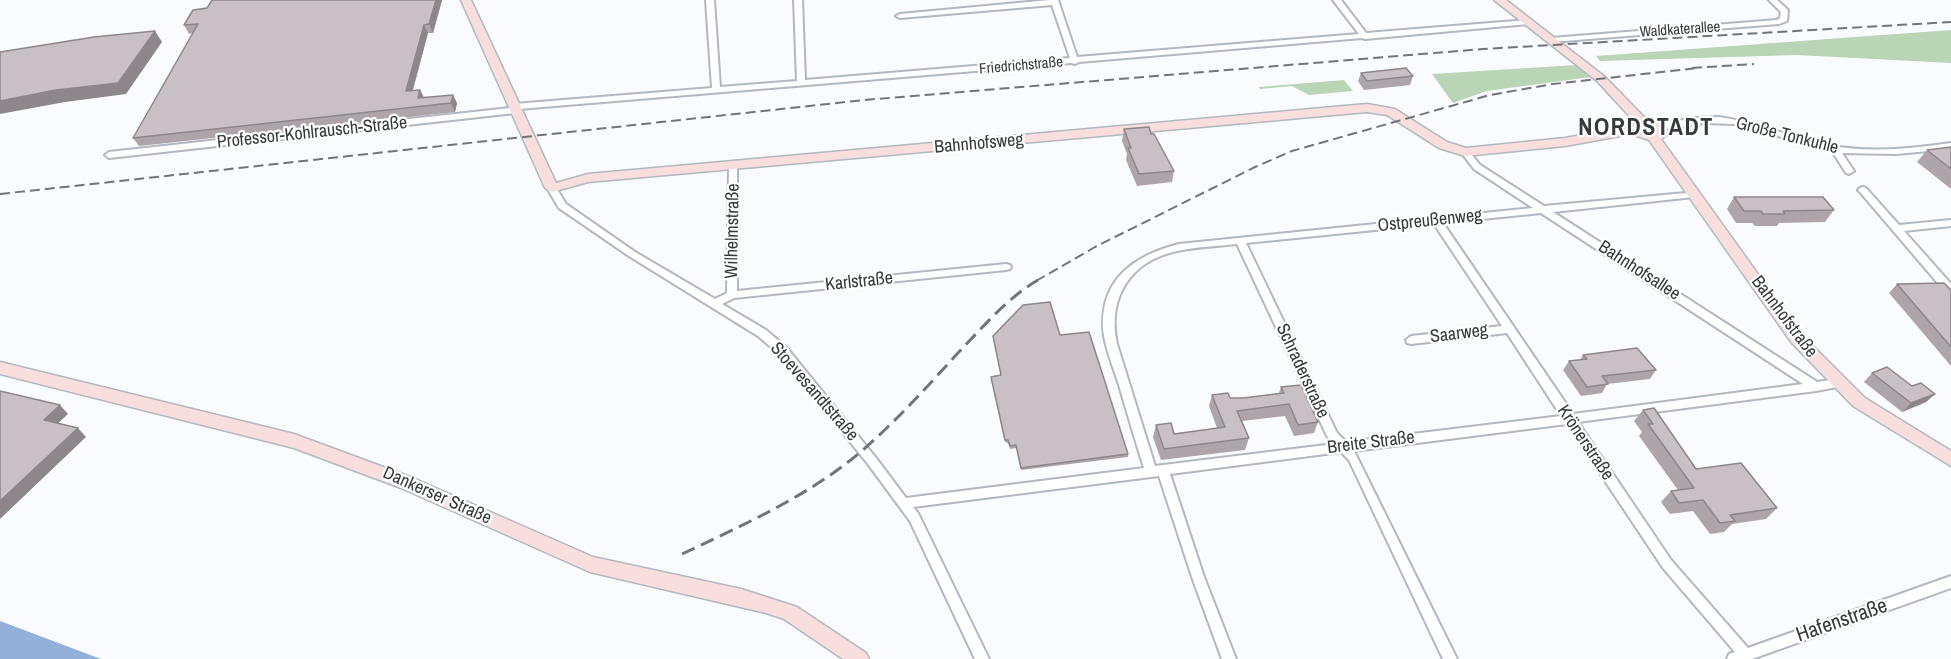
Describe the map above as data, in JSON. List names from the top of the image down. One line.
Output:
{"streets":{"street":["Waldkaterallee","Friedrichstraße","Professor-Kohlrausch-Straße","Große Tonkuhle","Bahnhofsweg","Ostpreußenweg","Wilhelmstraße","Bahnhofsallee","Karlstraße","Bahnhofstraße","Saarweg","Schraderstraße","Stoevesandtstraße","Breite Straße","Krönerstraße","Dankerser Straße","Hafenstraße"]},"crossings":[["Friedrichstraße","Professor-Kohlrausch-Straße"],["Friedrichstraße","Stoevesandtstraße"],["Professor-Kohlrausch-Straße","Stoevesandtstraße"],["Große Tonkuhle","Bahnhofstraße"],["Bahnhofsweg","Wilhelmstraße"],["Bahnhofsweg","Bahnhofsallee"],["Bahnhofsweg","Stoevesandtstraße"],["Ostpreußenweg","Bahnhofsallee"],["Ostpreußenweg","Bahnhofstraße"],["Ostpreußenweg","Schraderstraße"],["Ostpreußenweg","Breite Straße"],["Ostpreußenweg","Krönerstraße"],["Wilhelmstraße","Karlstraße"],["Bahnhofsallee","Breite Straße"],["Karlstraße","Stoevesandtstraße"],["Bahnhofstraße","Breite Straße"],["Saarweg","Krönerstraße"],["Schraderstraße","Breite Straße"],["Stoevesandtstraße","Breite Straße"],["Breite Straße","Krönerstraße"],["Krönerstraße","Hafenstraße"]],"districts":["NORDSTADT"]}
